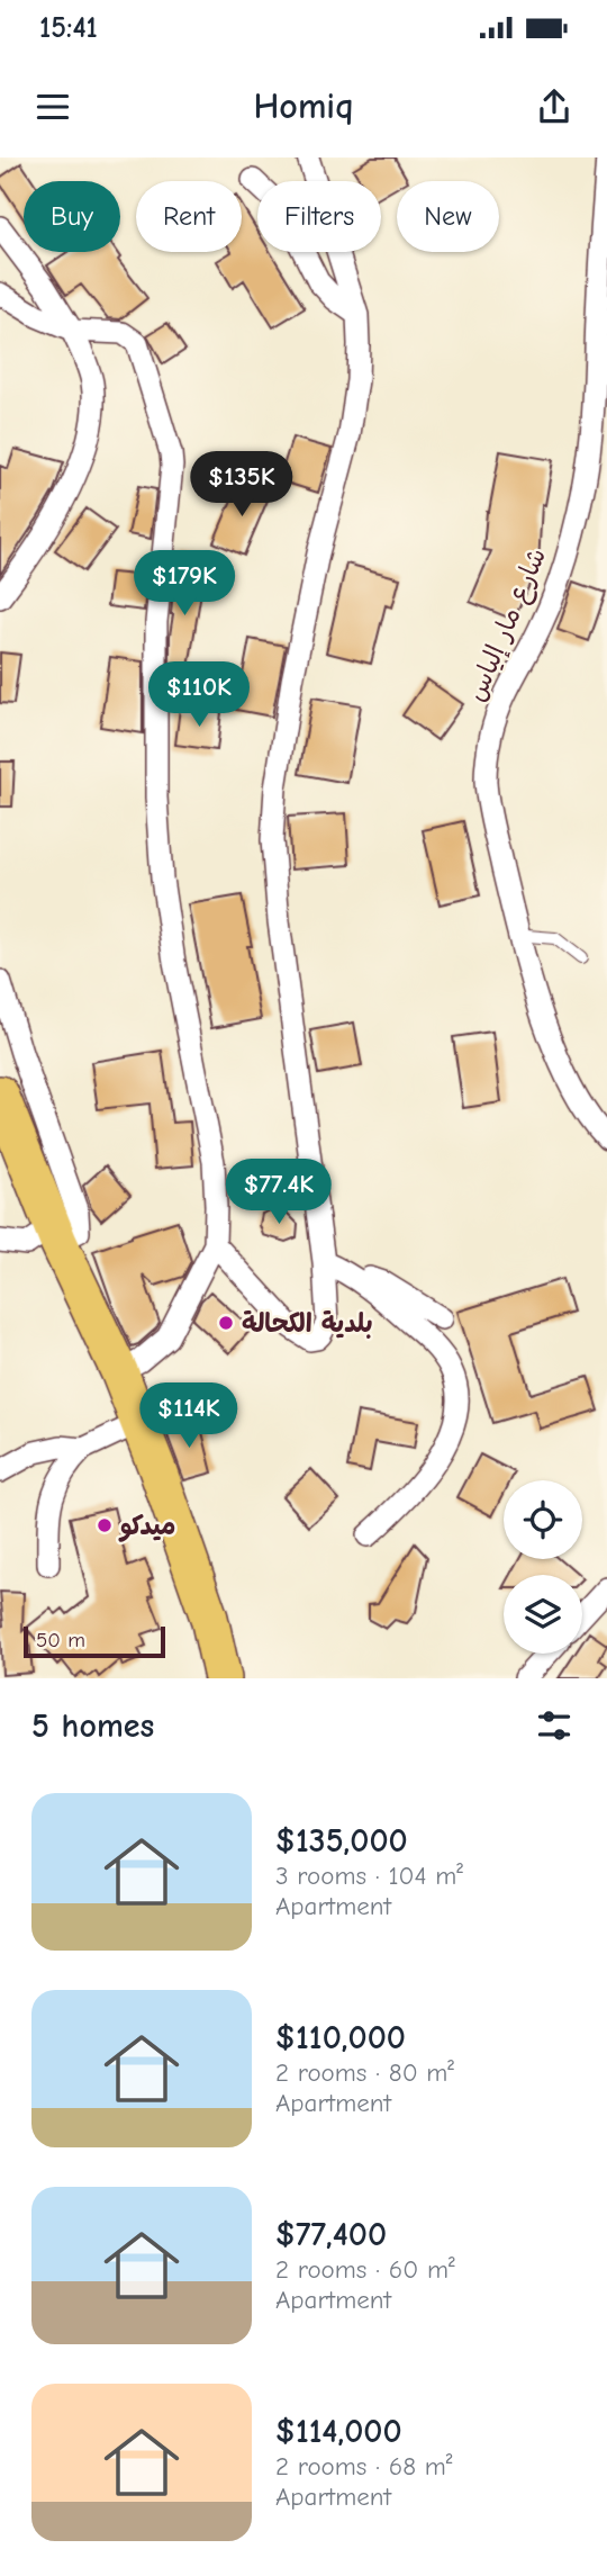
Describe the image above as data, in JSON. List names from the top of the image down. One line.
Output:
{"streets":{"street":["شارع مار إلياس"]},"places":["بلدية الكحالة","ميدكو"],"scale_bar":"50 m","page":{"status":"15:41","header":"Homiq","chip":["Buy","Rent","Filters","New"],"price":["$135K","$179K","$110K","$77.4K","$114K"],"scale":"50 m","heading":"5 homes","list":[{"name":"$135,000","note":"3 rooms · 104 m² · Apartment"},{"name":"$110,000","note":"2 rooms · 80 m² · Apartment"},{"name":"$77,400","note":"2 rooms · 60 m² · Apartment"},{"name":"$114,000","note":"2 rooms · 68 m² · Apartment"}]}}
